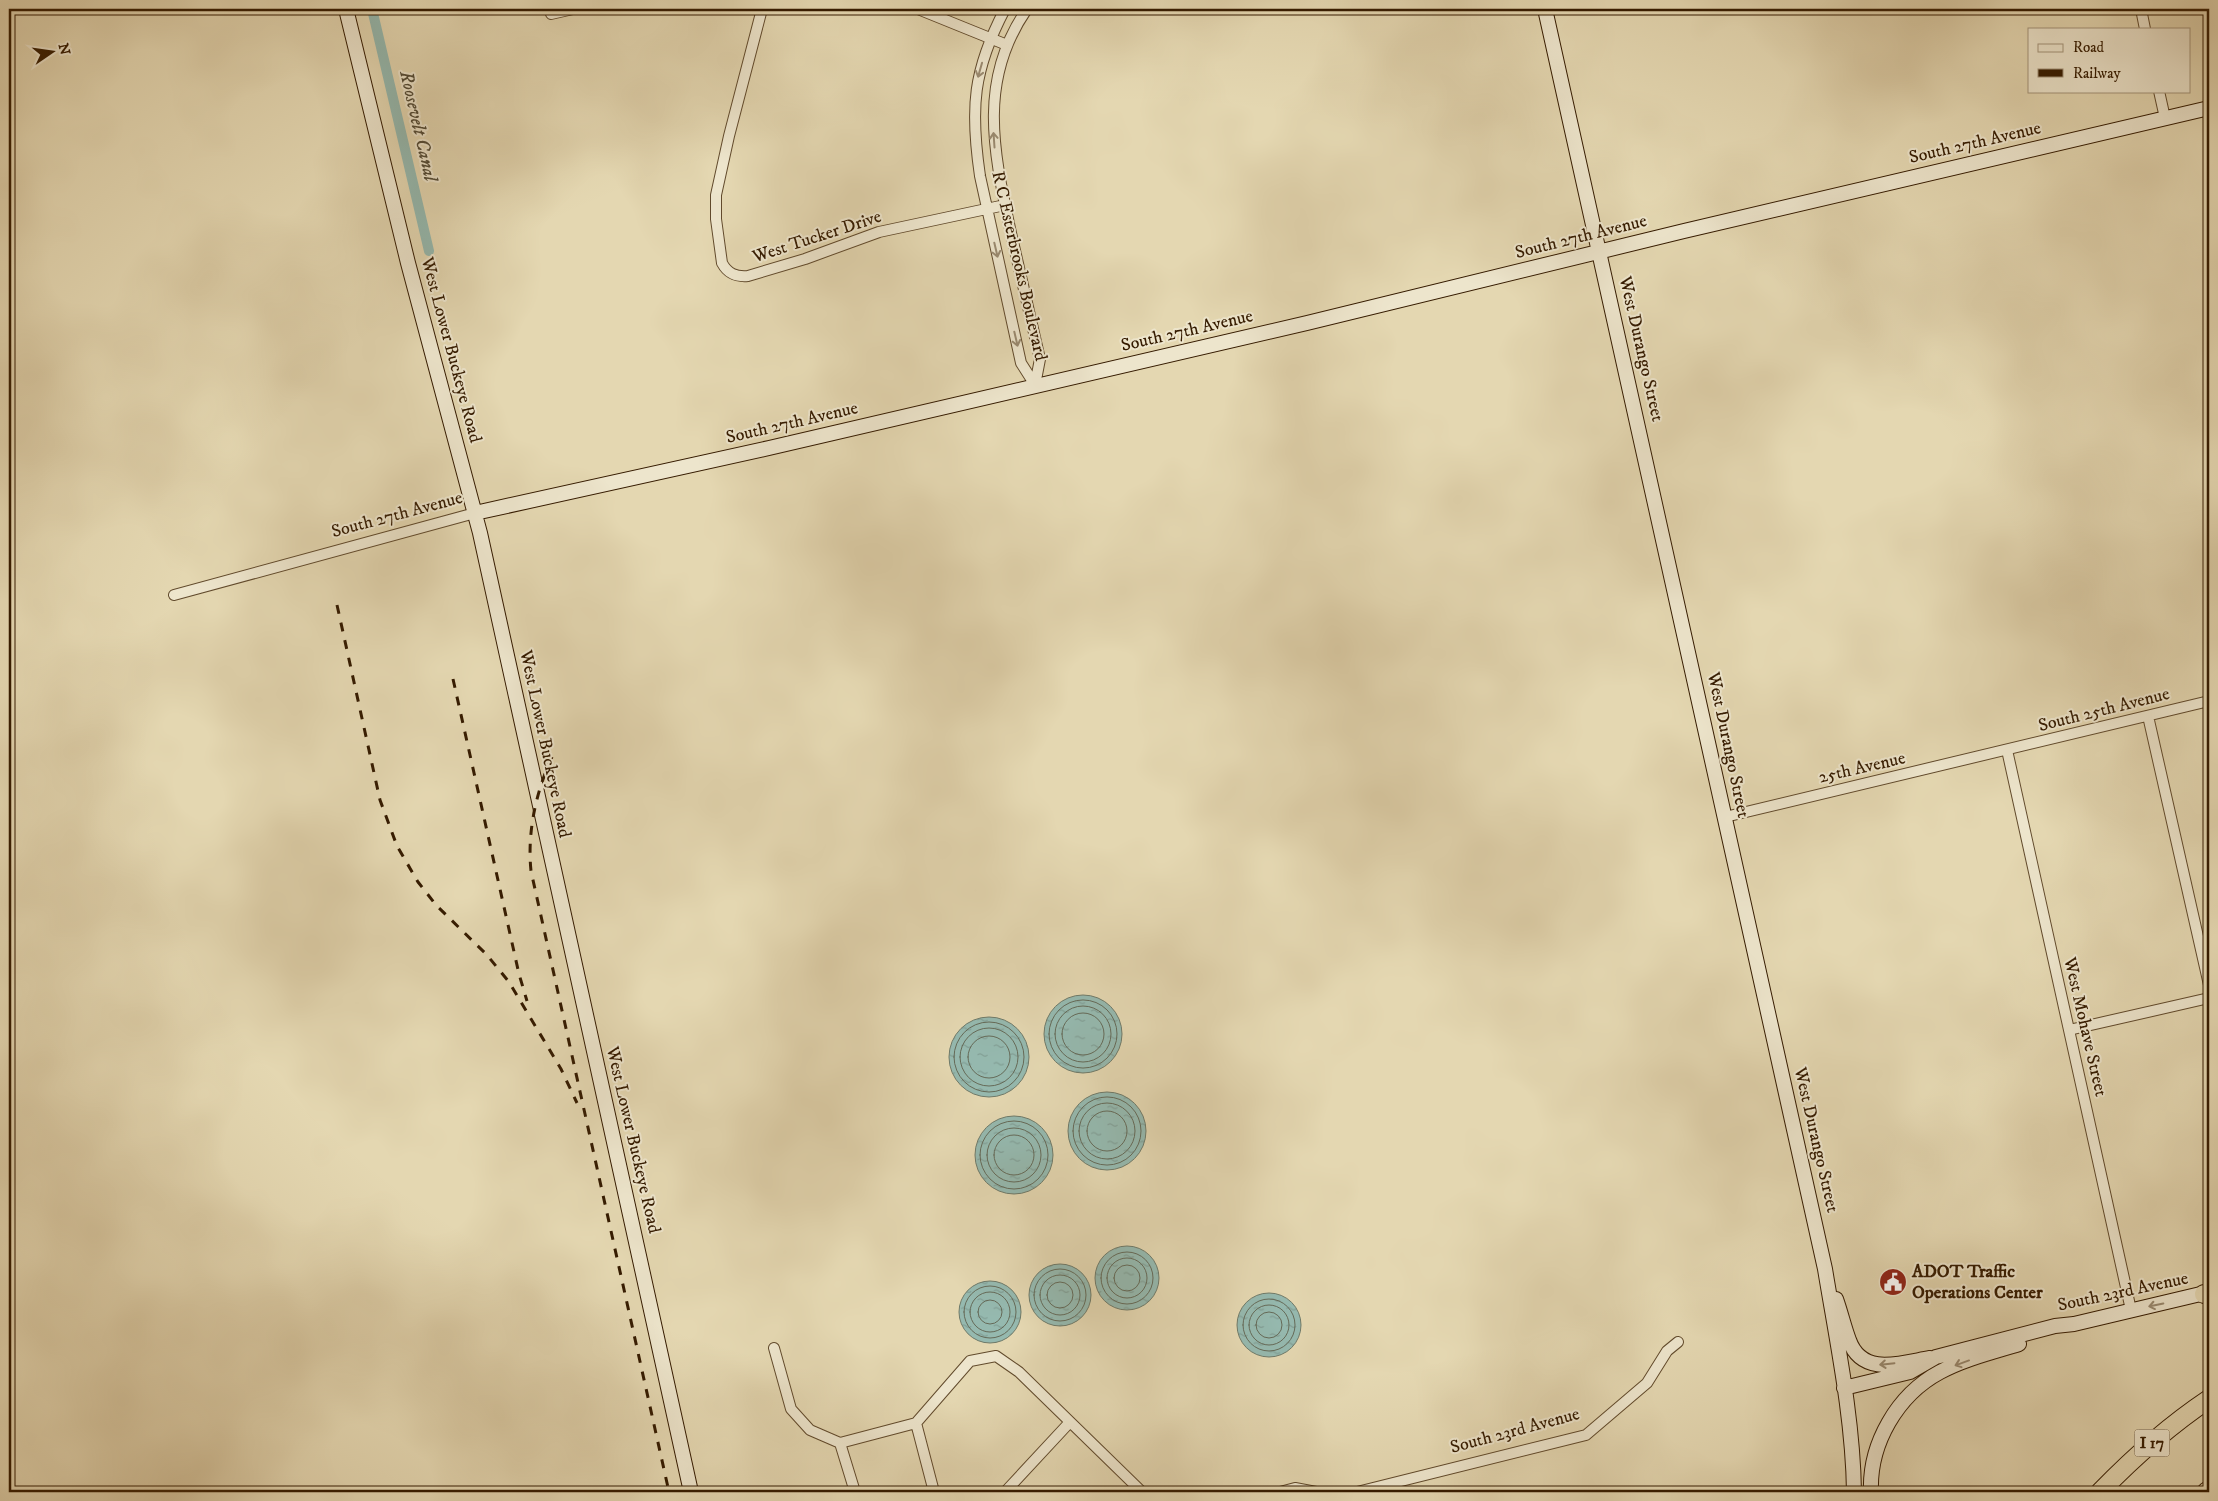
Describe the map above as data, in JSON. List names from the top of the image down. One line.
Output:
{"streets":{"highway":["I 17"],"main road":["South 27th Avenue","West Durango Street","West Lower Buckeye Road","South 23rd Avenue"],"street":["West Tucker Drive","R C Esterbrooks Boulevard","South 25th Avenue","25th Avenue","West Mohave Street"]},"crossings":[["South 27th Avenue","R C Esterbrooks Boulevard"],["South 27th Avenue","West Durango Street"],["South 27th Avenue","West Lower Buckeye Road"],["West Tucker Drive","R C Esterbrooks Boulevard"],["West Durango Street","25th Avenue"],["West Durango Street","South 23rd Avenue"],["South 25th Avenue","25th Avenue"],["South 25th Avenue","West Mohave Street"],["25th Avenue","West Mohave Street"],["West Mohave Street","South 23rd Avenue"]],"water":["Roosevelt Canal"],"places":{"public building":["ADOT Traffic Operations Center"]},"legend":["Road","Railway"],"north":"right"}
